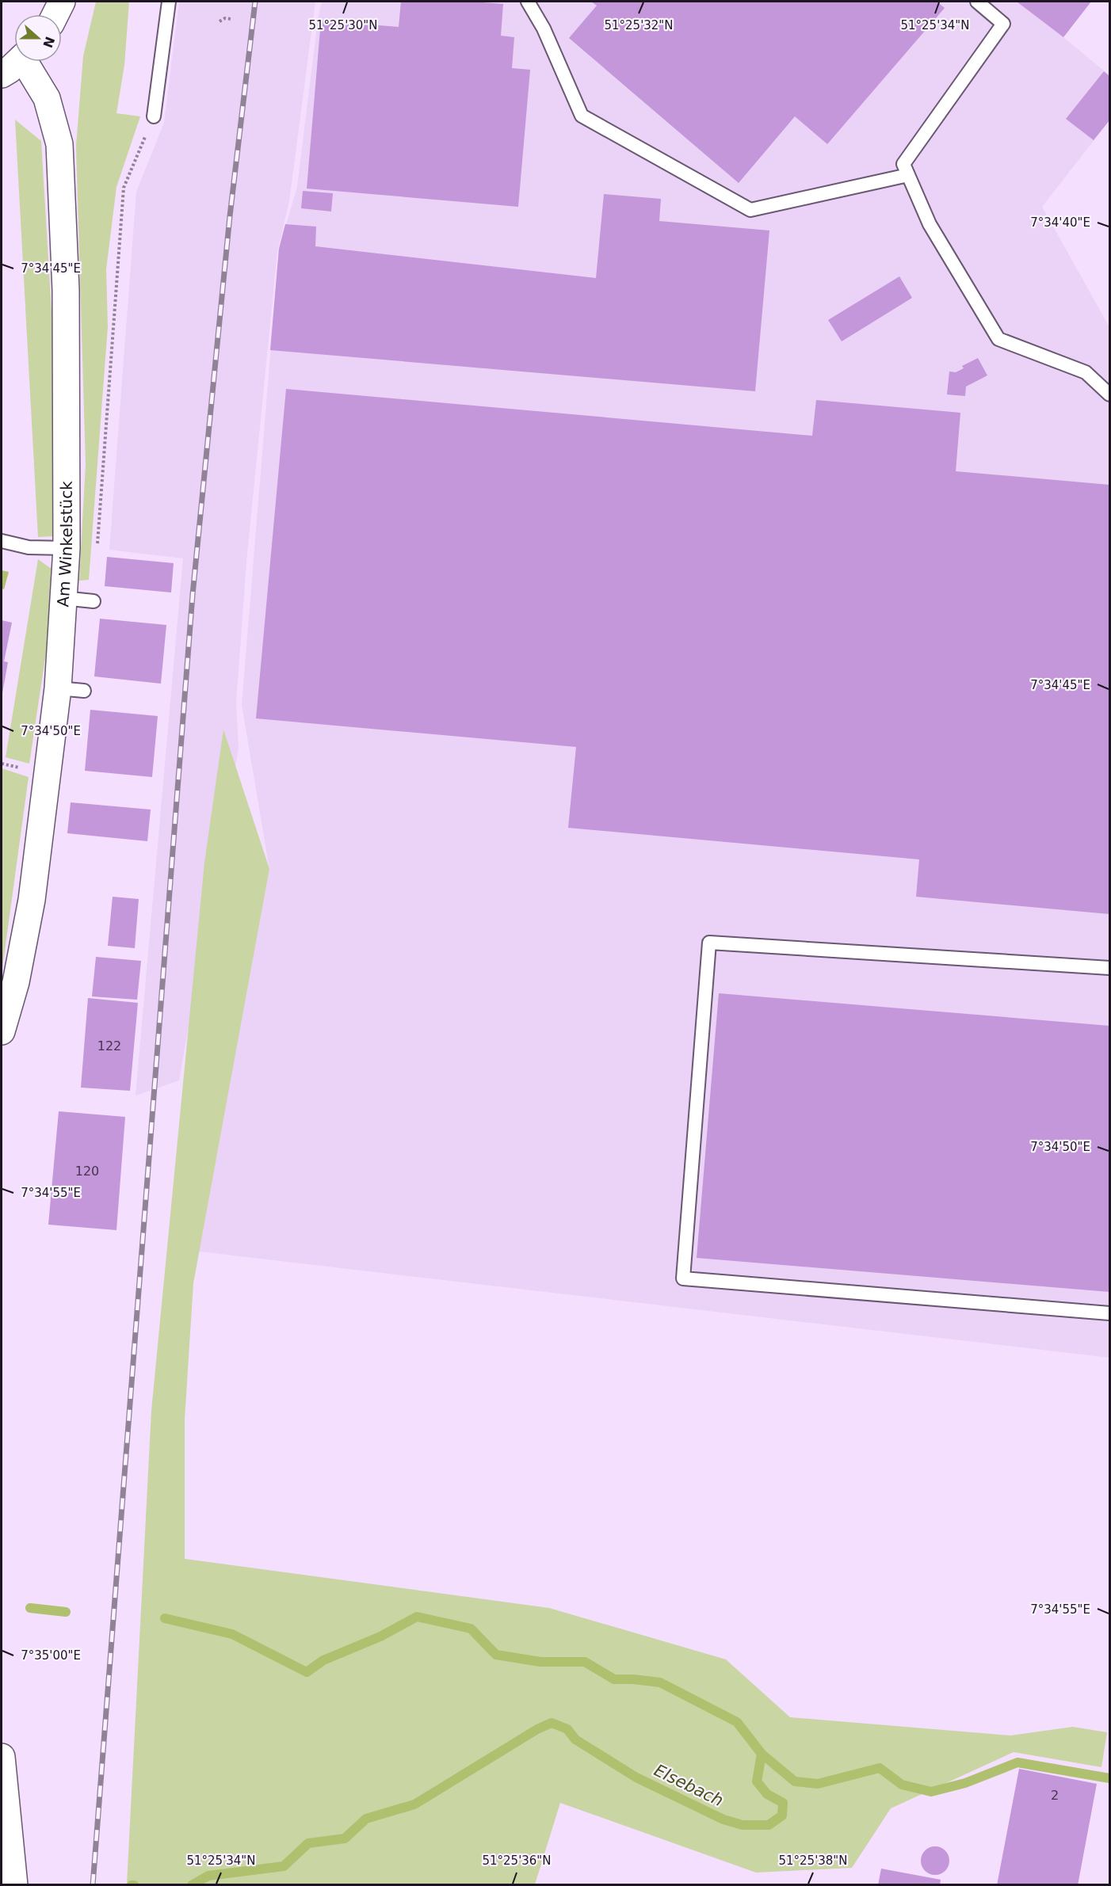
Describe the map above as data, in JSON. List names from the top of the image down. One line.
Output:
{"streets":{"street":["Am Winkelstück"]},"water":["Elsebach"],"house_numbers":["122","120","2"],"north":"right","coordinates":["51°25'30\"N","51°25'32\"N","51°25'34\"N","7°34'40\"E","7°34'45\"E","7°34'50\"E","7°34'55\"E","7°35'00\"E","51°25'36\"N","51°25'38\"N"]}
